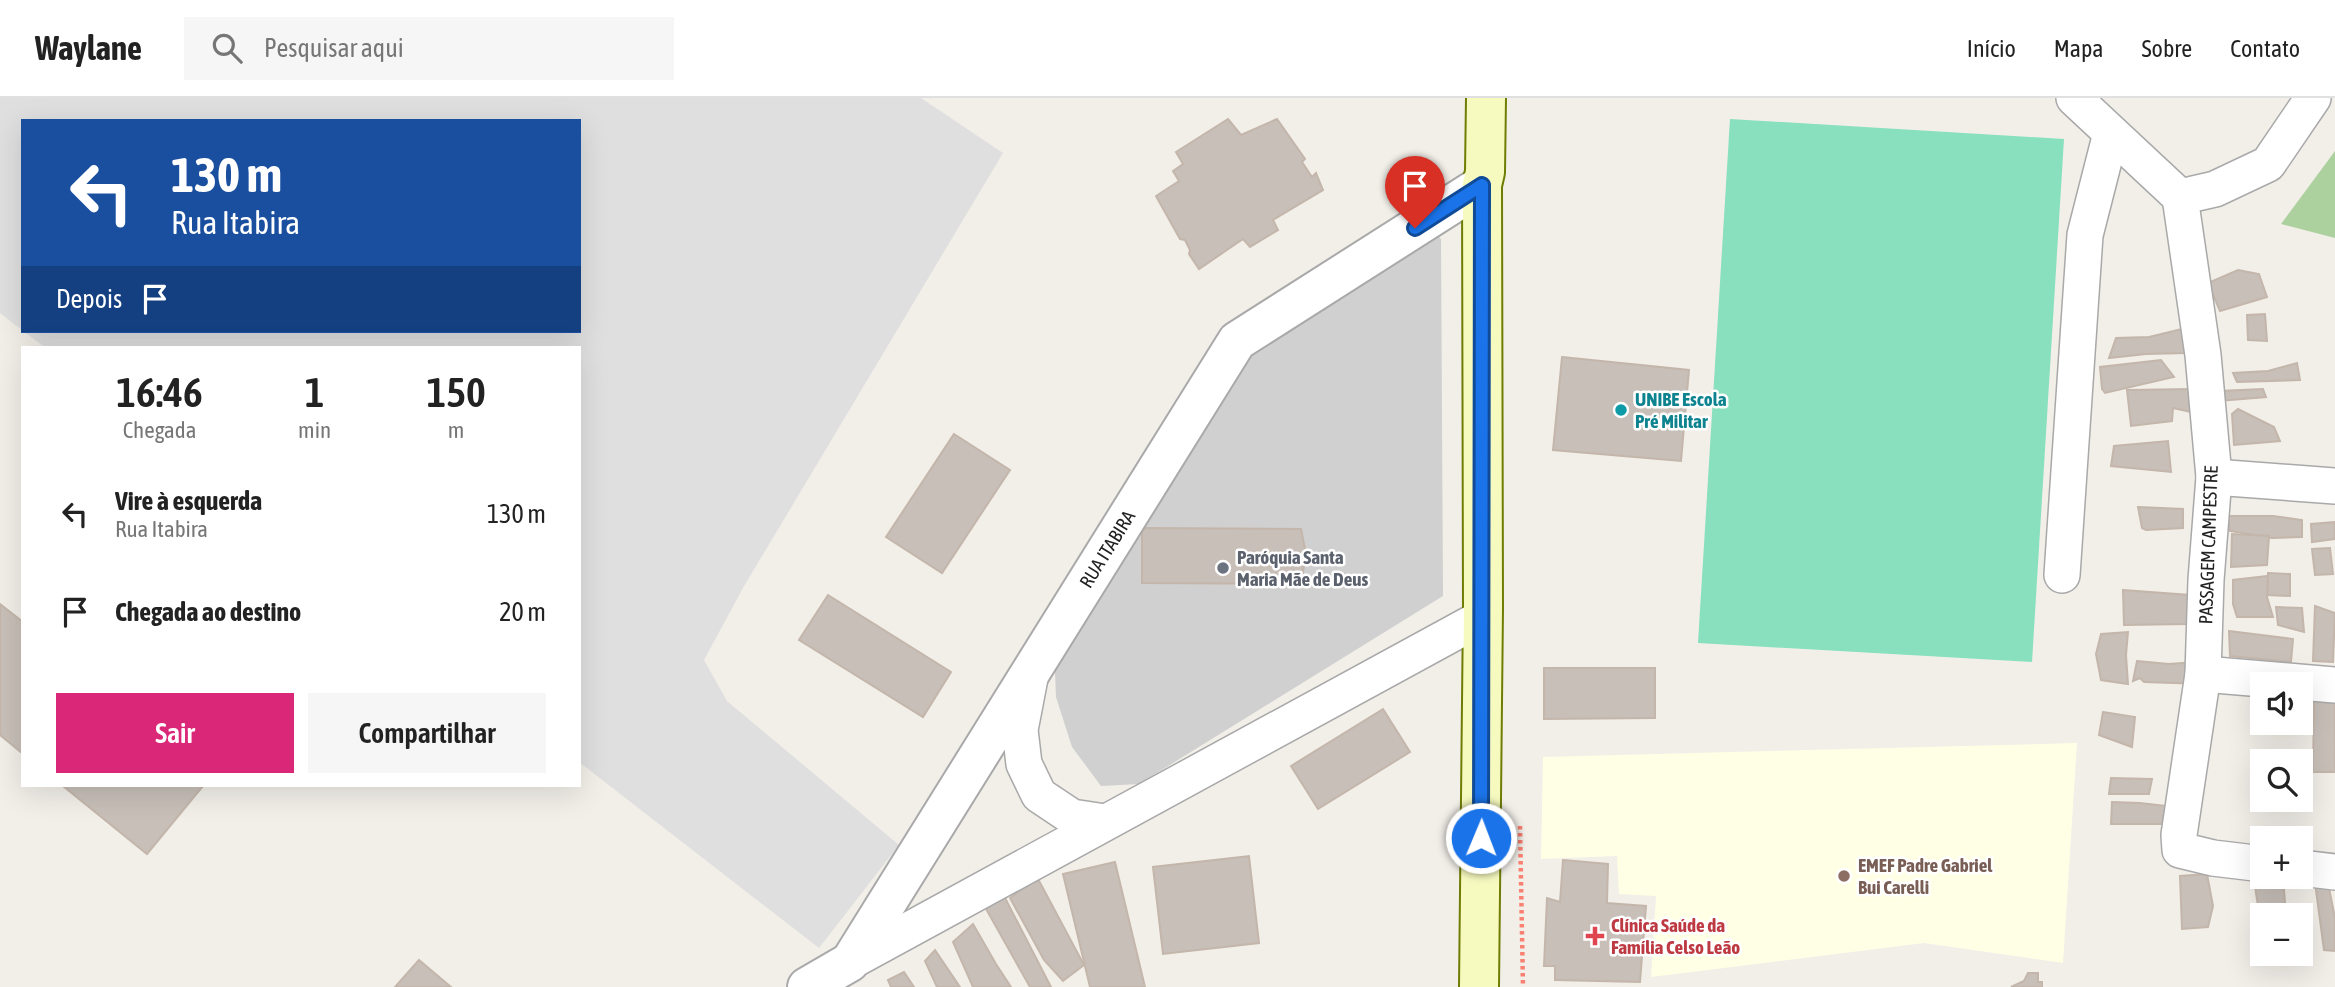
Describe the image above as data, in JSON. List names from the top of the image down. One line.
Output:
{"streets":{"street":["PASSAGEM CAMPESTRE","RUA ITABIRA"]},"places":{"other":["UNIBE Escola Pré Militar","Paróquia Santa Maria Mãe de Deus","EMEF Padre Gabriel Bui Carelli"],"health":["Clínica Saúde da Família Celso Leão"]},"page":{"header":"Waylane","search":"Pesquisar aqui","nav":["Início","Mapa","Sobre","Contato"],"turn":["130 m","Rua Itabira"],"then":"Depois","eta":["16:46","Chegada","1","min","150","m"],"list":[{"name":"Vire à esquerda","note":"Rua Itabira","value":"130 m"},{"name":"Chegada ao destino","value":"20 m"}],"map_buttons":["+","−"],"buttons":["Sair","Compartilhar"]}}
